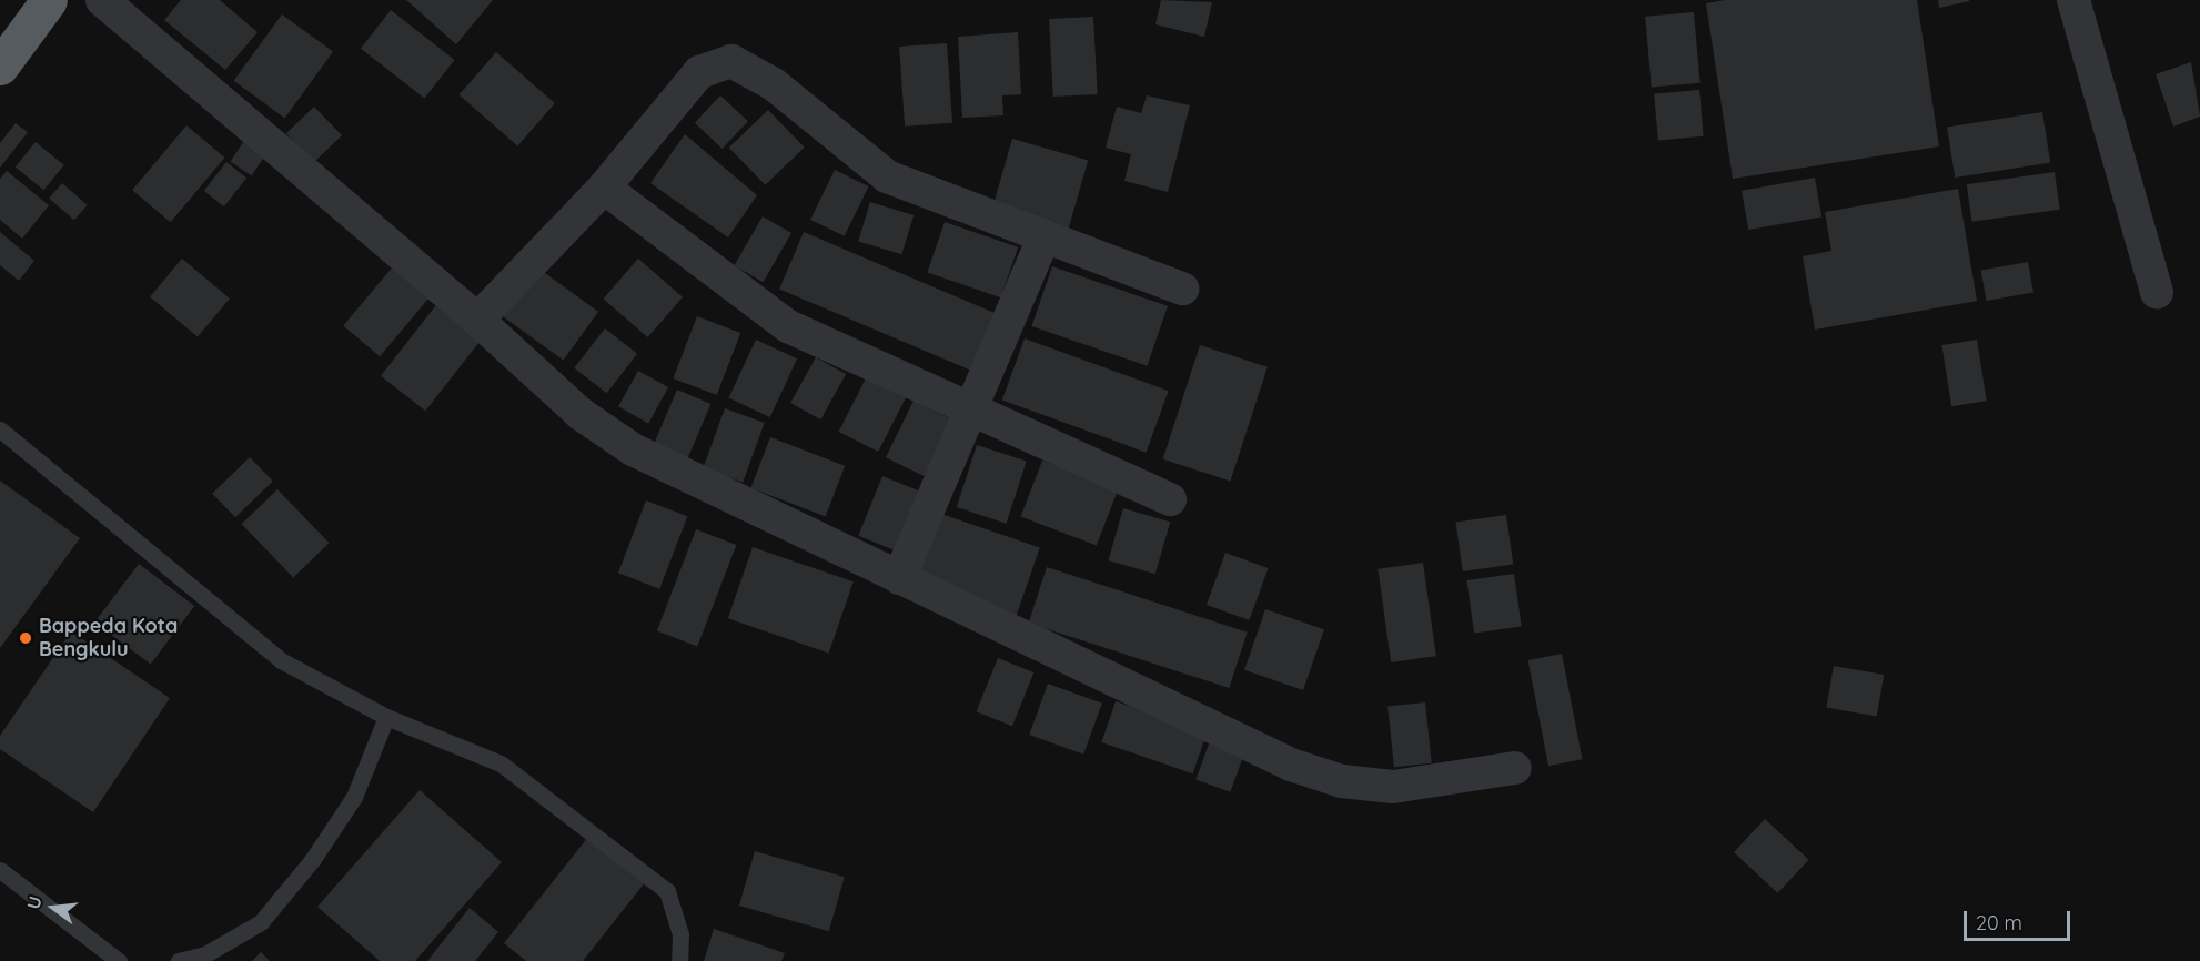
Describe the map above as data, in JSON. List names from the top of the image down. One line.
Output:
{"places":["Bappeda Kota Bengkulu"],"scale_bar":"20 m","north":"left"}
